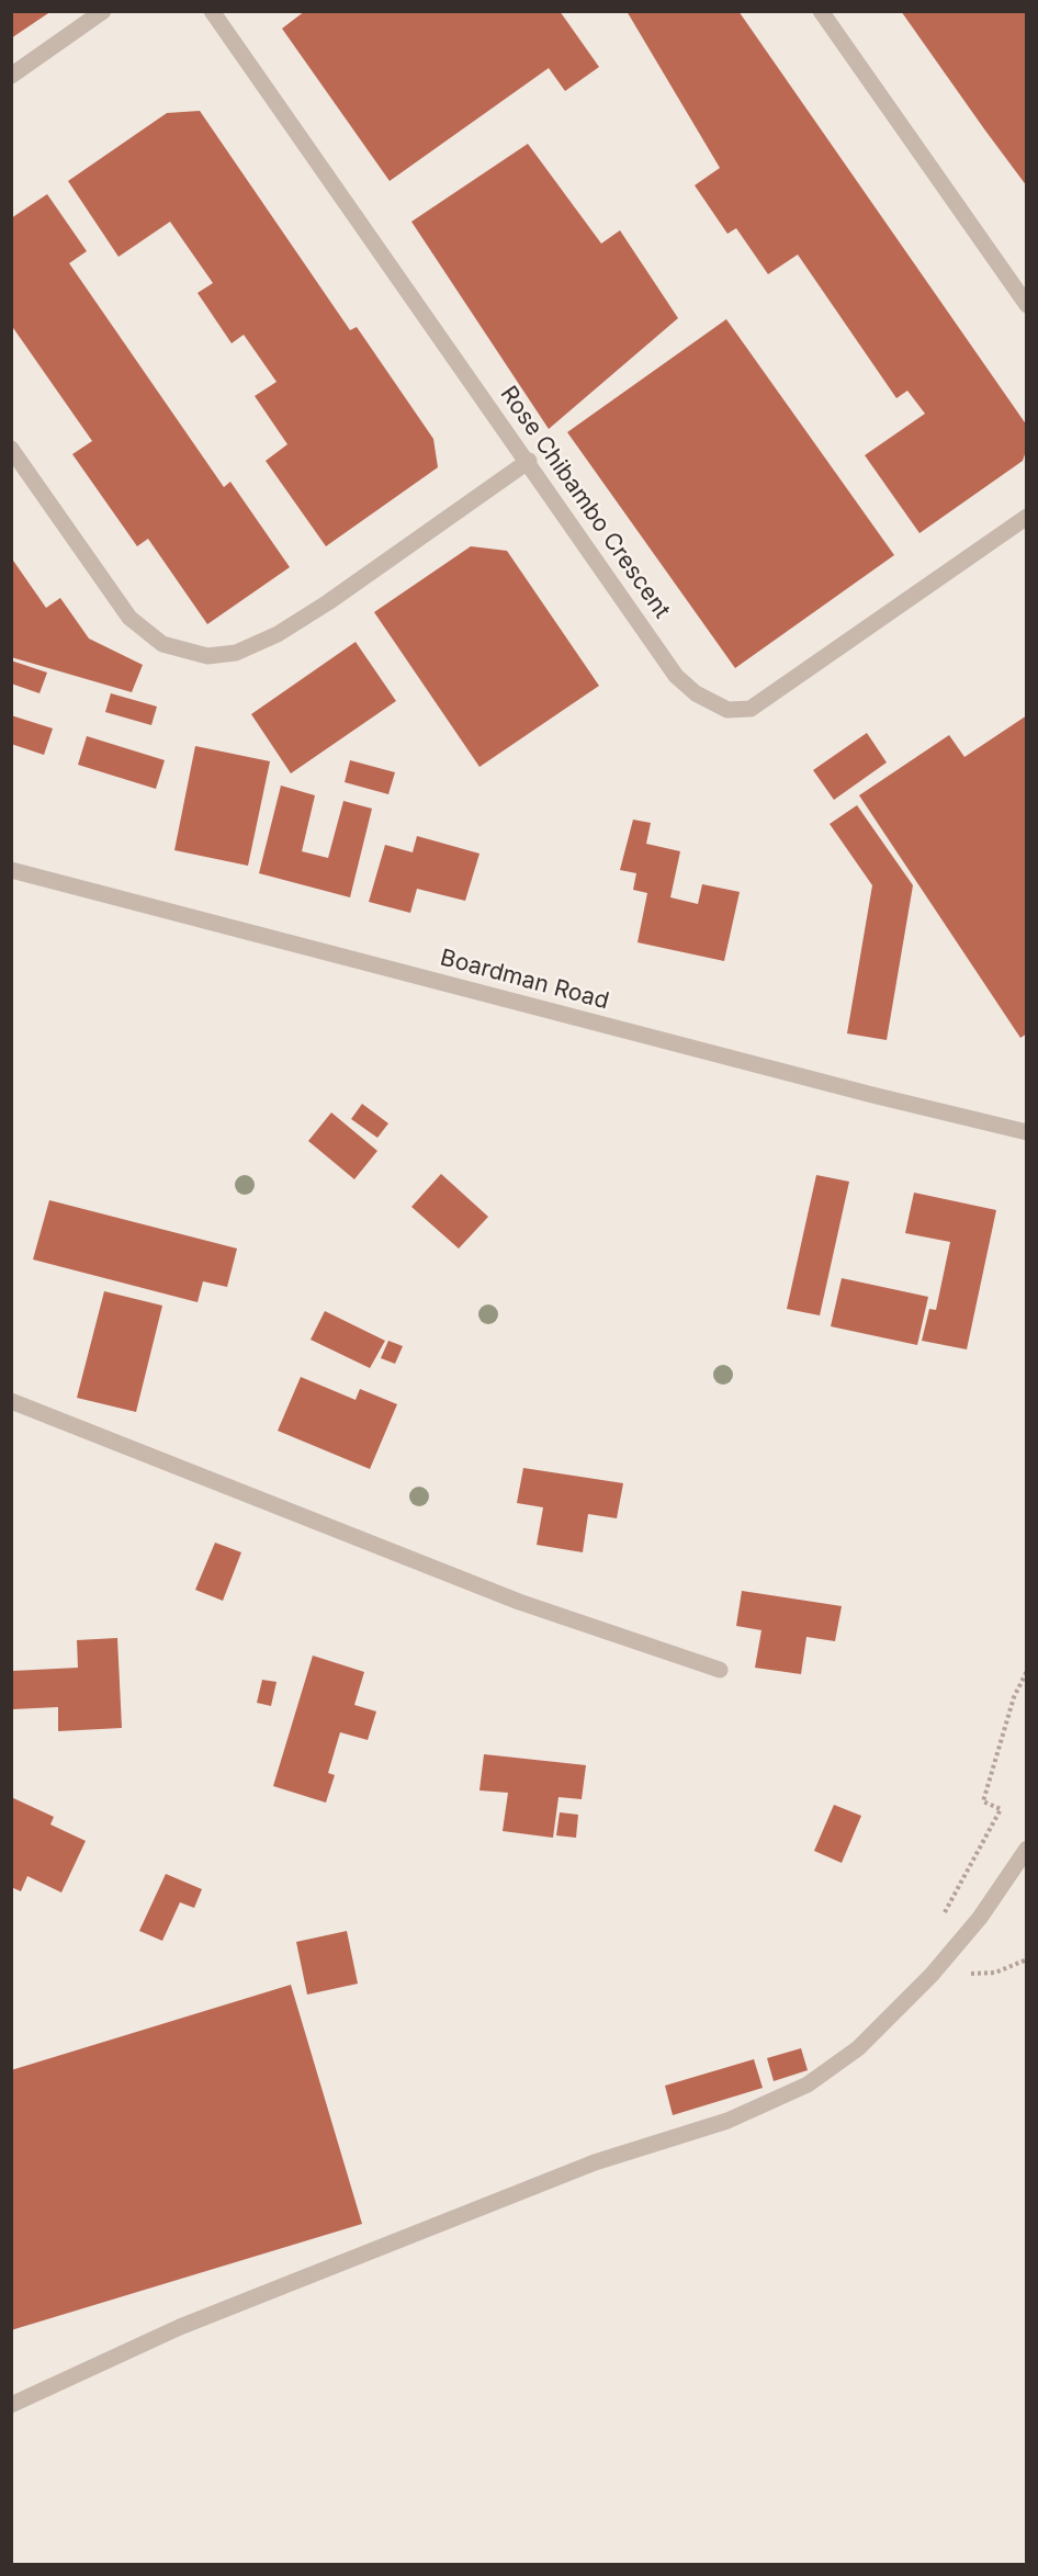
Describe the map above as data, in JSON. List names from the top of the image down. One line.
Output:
{"streets":{"street":["Rose Chibambo Crescent","Boardman Road"]}}
